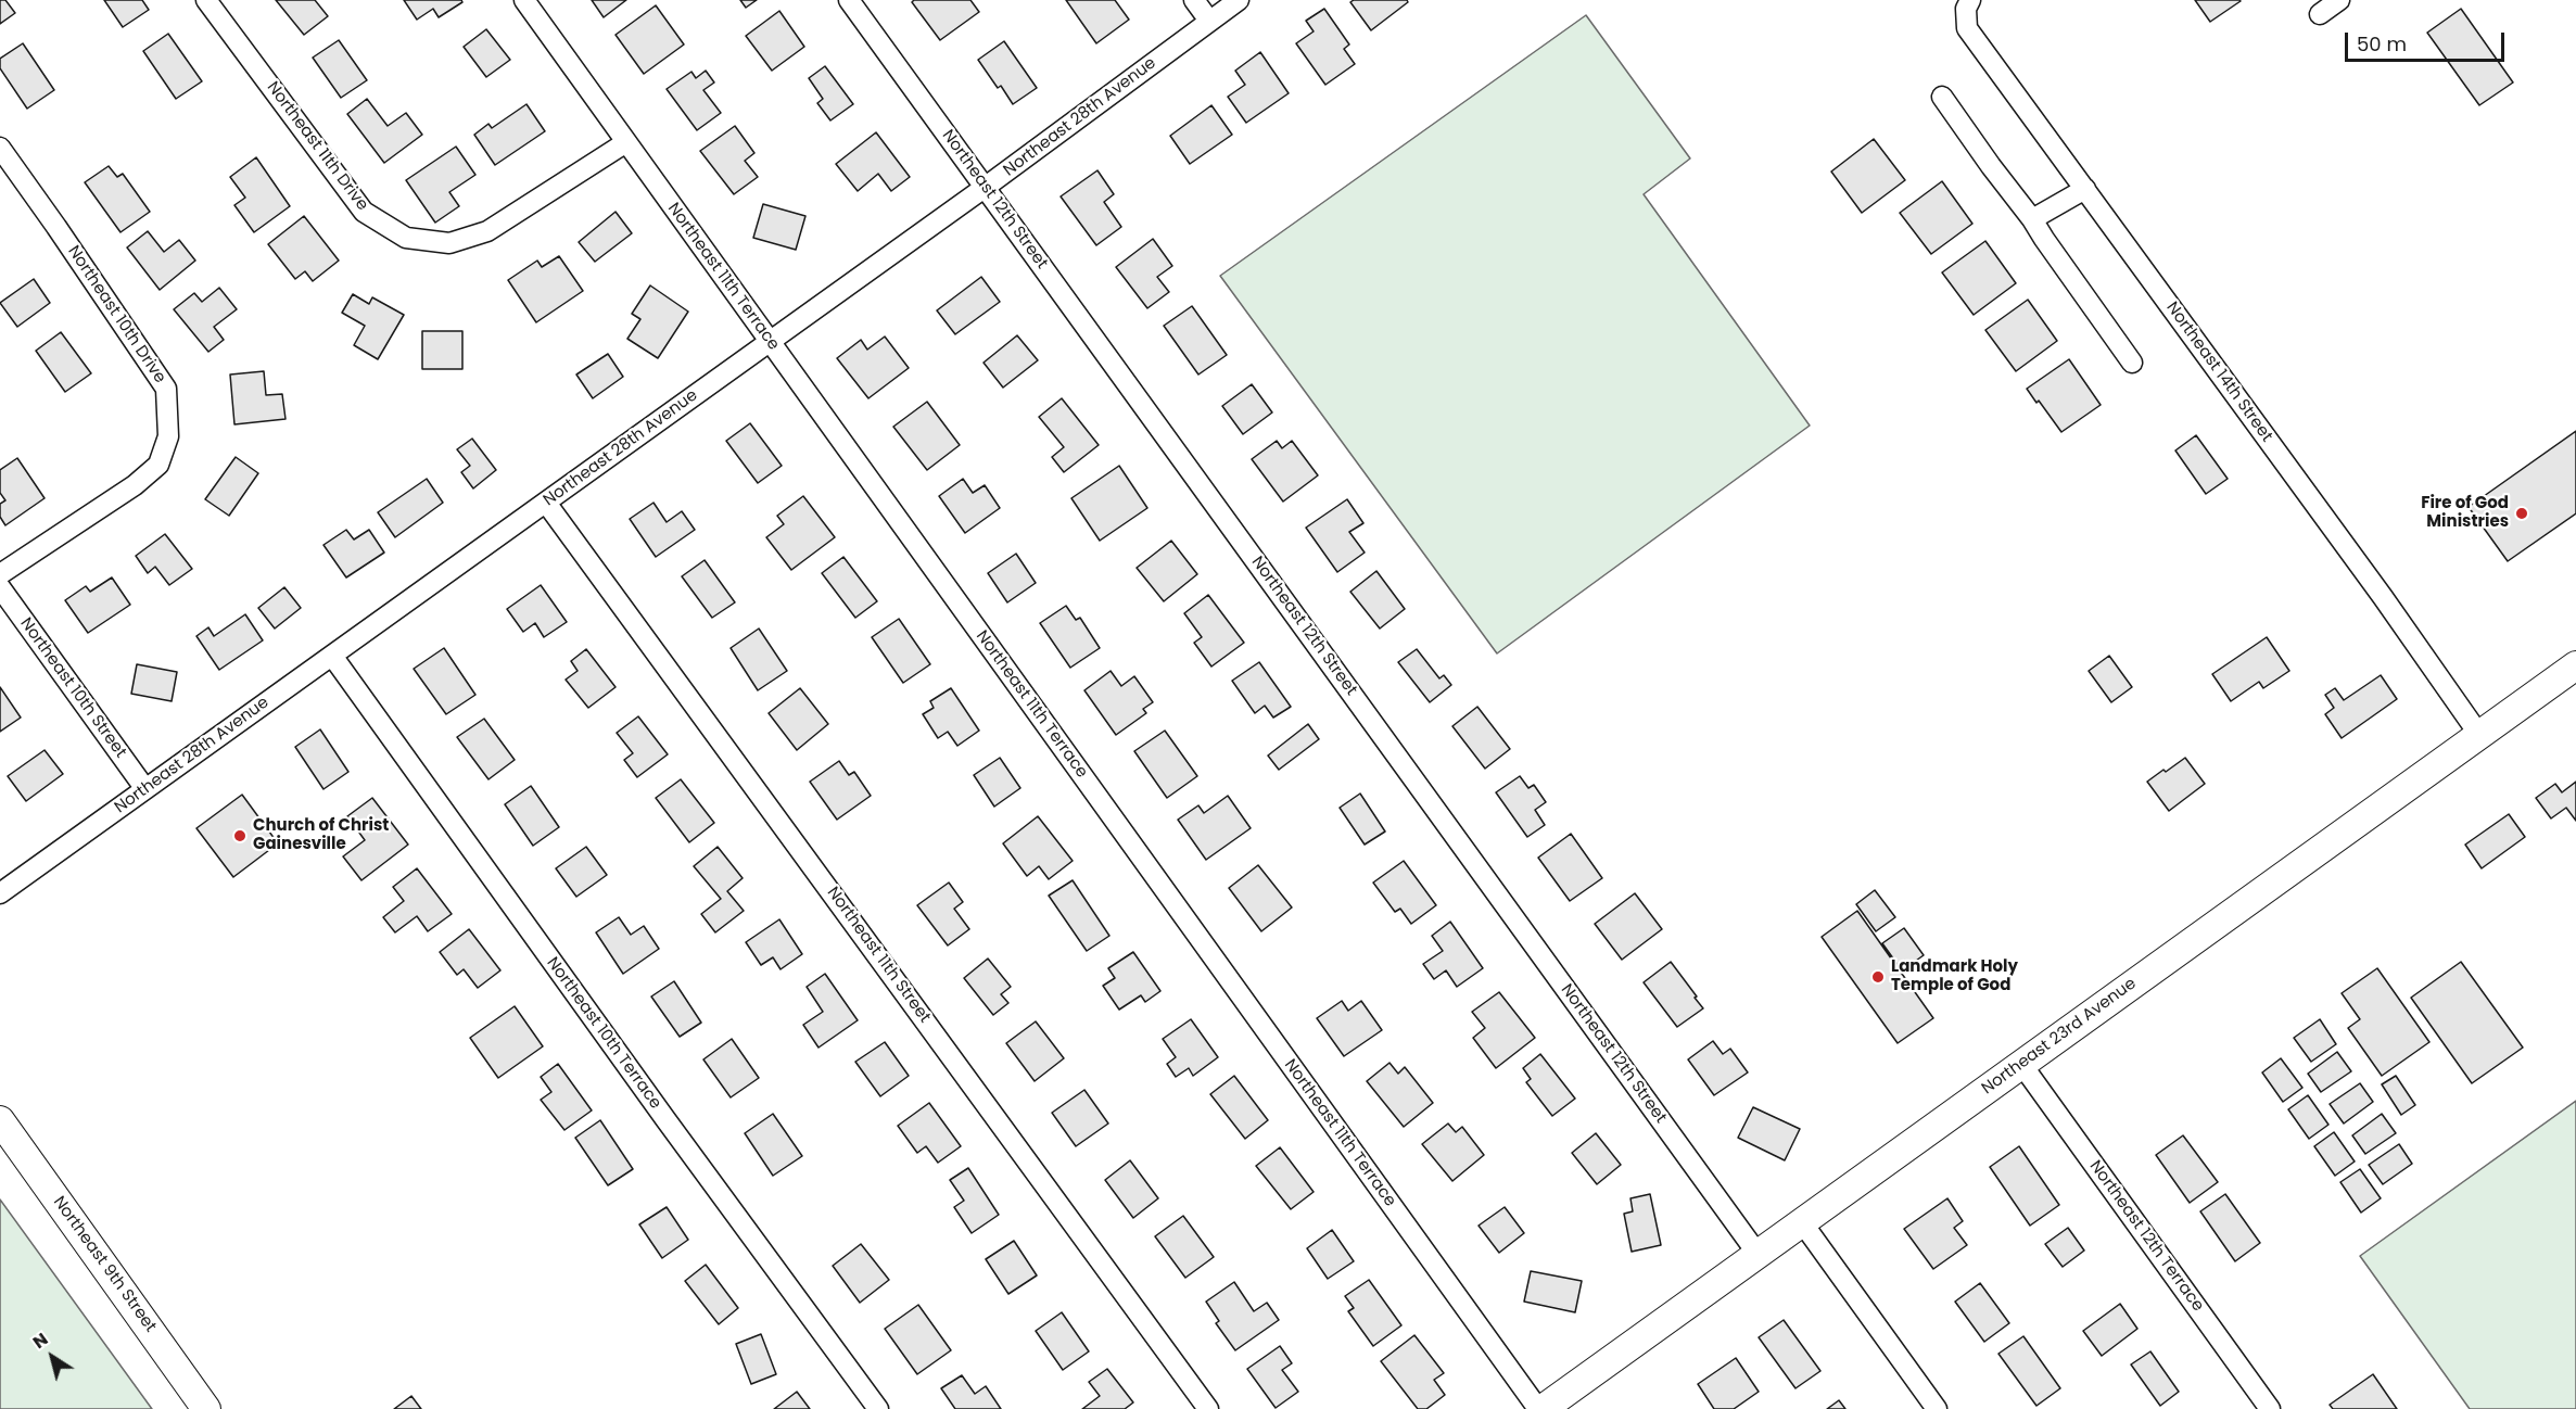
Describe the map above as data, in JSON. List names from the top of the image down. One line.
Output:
{"streets":{"main road":["Northeast 23rd Avenue","Northeast 9th Street"],"street":["Northeast 28th Avenue","Northeast 11th Drive","Northeast 12th Street","Northeast 11th Terrace","Northeast 10th Drive","Northeast 14th Street","Northeast 10th Street","Northeast 11th Street","Northeast 10th Terrace","Northeast 12th Terrace"]},"crossings":[["Northeast 28th Avenue","Northeast 12th Street"],["Northeast 28th Avenue","Northeast 11th Terrace"],["Northeast 28th Avenue","Northeast 10th Street"],["Northeast 28th Avenue","Northeast 11th Street"],["Northeast 28th Avenue","Northeast 10th Terrace"],["Northeast 11th Drive","Northeast 11th Terrace"],["Northeast 12th Street","Northeast 23rd Avenue"],["Northeast 11th Terrace","Northeast 23rd Avenue"],["Northeast 14th Street","Northeast 23rd Avenue"],["Northeast 23rd Avenue","Northeast 12th Terrace"]],"places":["Fire of God Ministries","Church of Christ Gainesville","Landmark Holy Temple of God"],"scale_bar":"50 m","north":"top left"}
